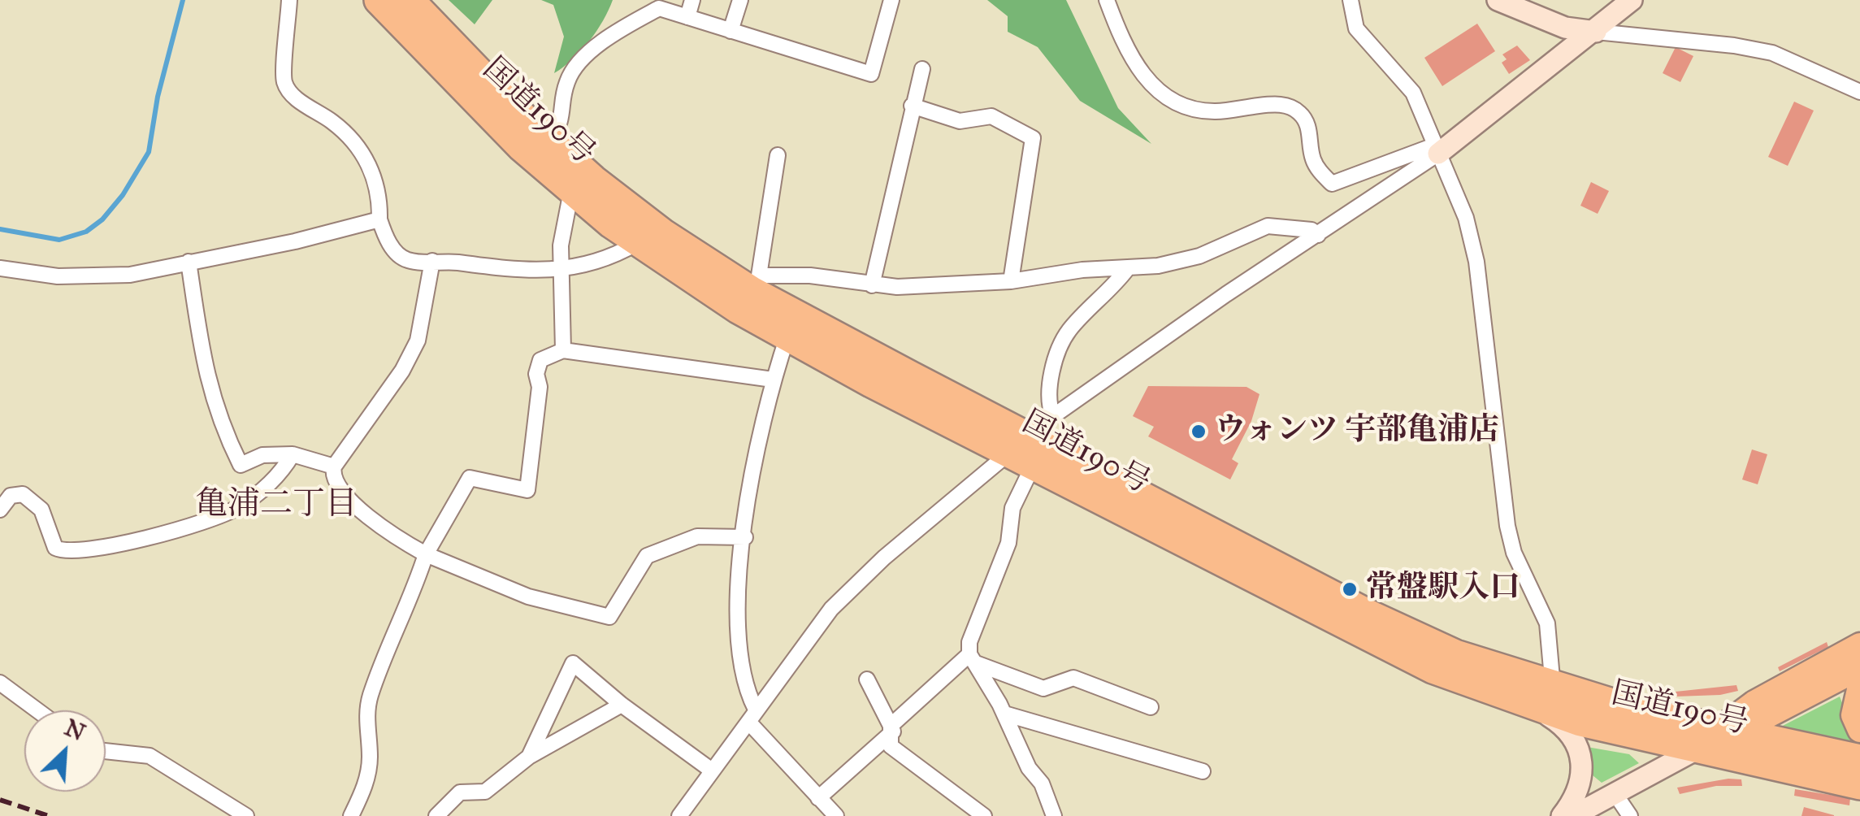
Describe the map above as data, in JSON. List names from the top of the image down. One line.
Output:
{"streets":{"highway":["国道190号"]},"districts":["亀浦二丁目"],"places":["ウォンツ 宇部亀浦店","常盤駅入口"],"north":"top right"}
